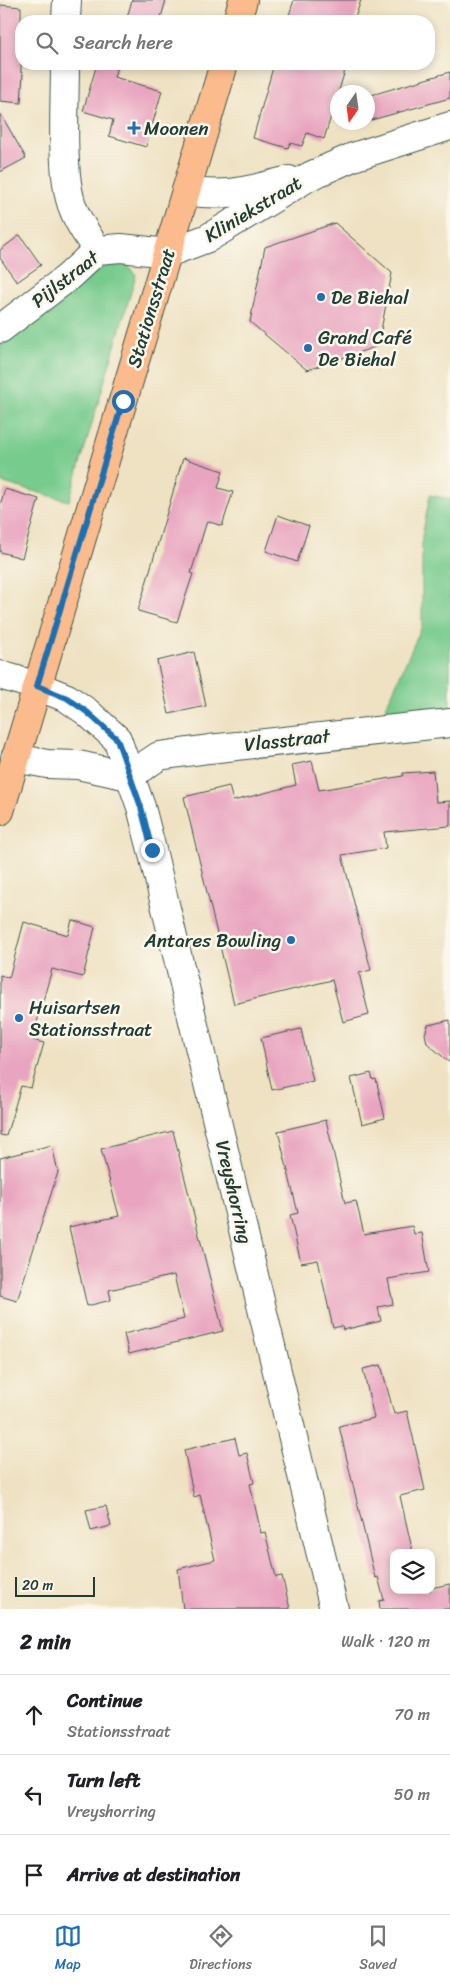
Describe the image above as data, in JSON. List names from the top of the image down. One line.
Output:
{"streets":{"main road":["Stationsstraat"],"street":["Kliniekstraat","Pijlstraat","Vlasstraat","Vreyshorring"]},"crossings":[["Kliniekstraat","Pijlstraat"],["Kliniekstraat","Stationsstraat"],["Pijlstraat","Stationsstraat"],["Stationsstraat","Vreyshorring"],["Vlasstraat","Vreyshorring"]],"places":{"health":["Moonen"],"other":["De Biehal","Grand Café De Biehal","Antares Bowling","Huisartsen Stationsstraat"]},"scale_bar":"20 m","north":"bottom","page":{"search":"Search here","scale":"20 m","heading":["2 min","Walk · 120 m"],"list":[["Continue","Stationsstraat","70 m"],["Turn left","Vreyshorring","50 m"],"Arrive at destination"],"nav":["Map","Directions","Saved"]}}
